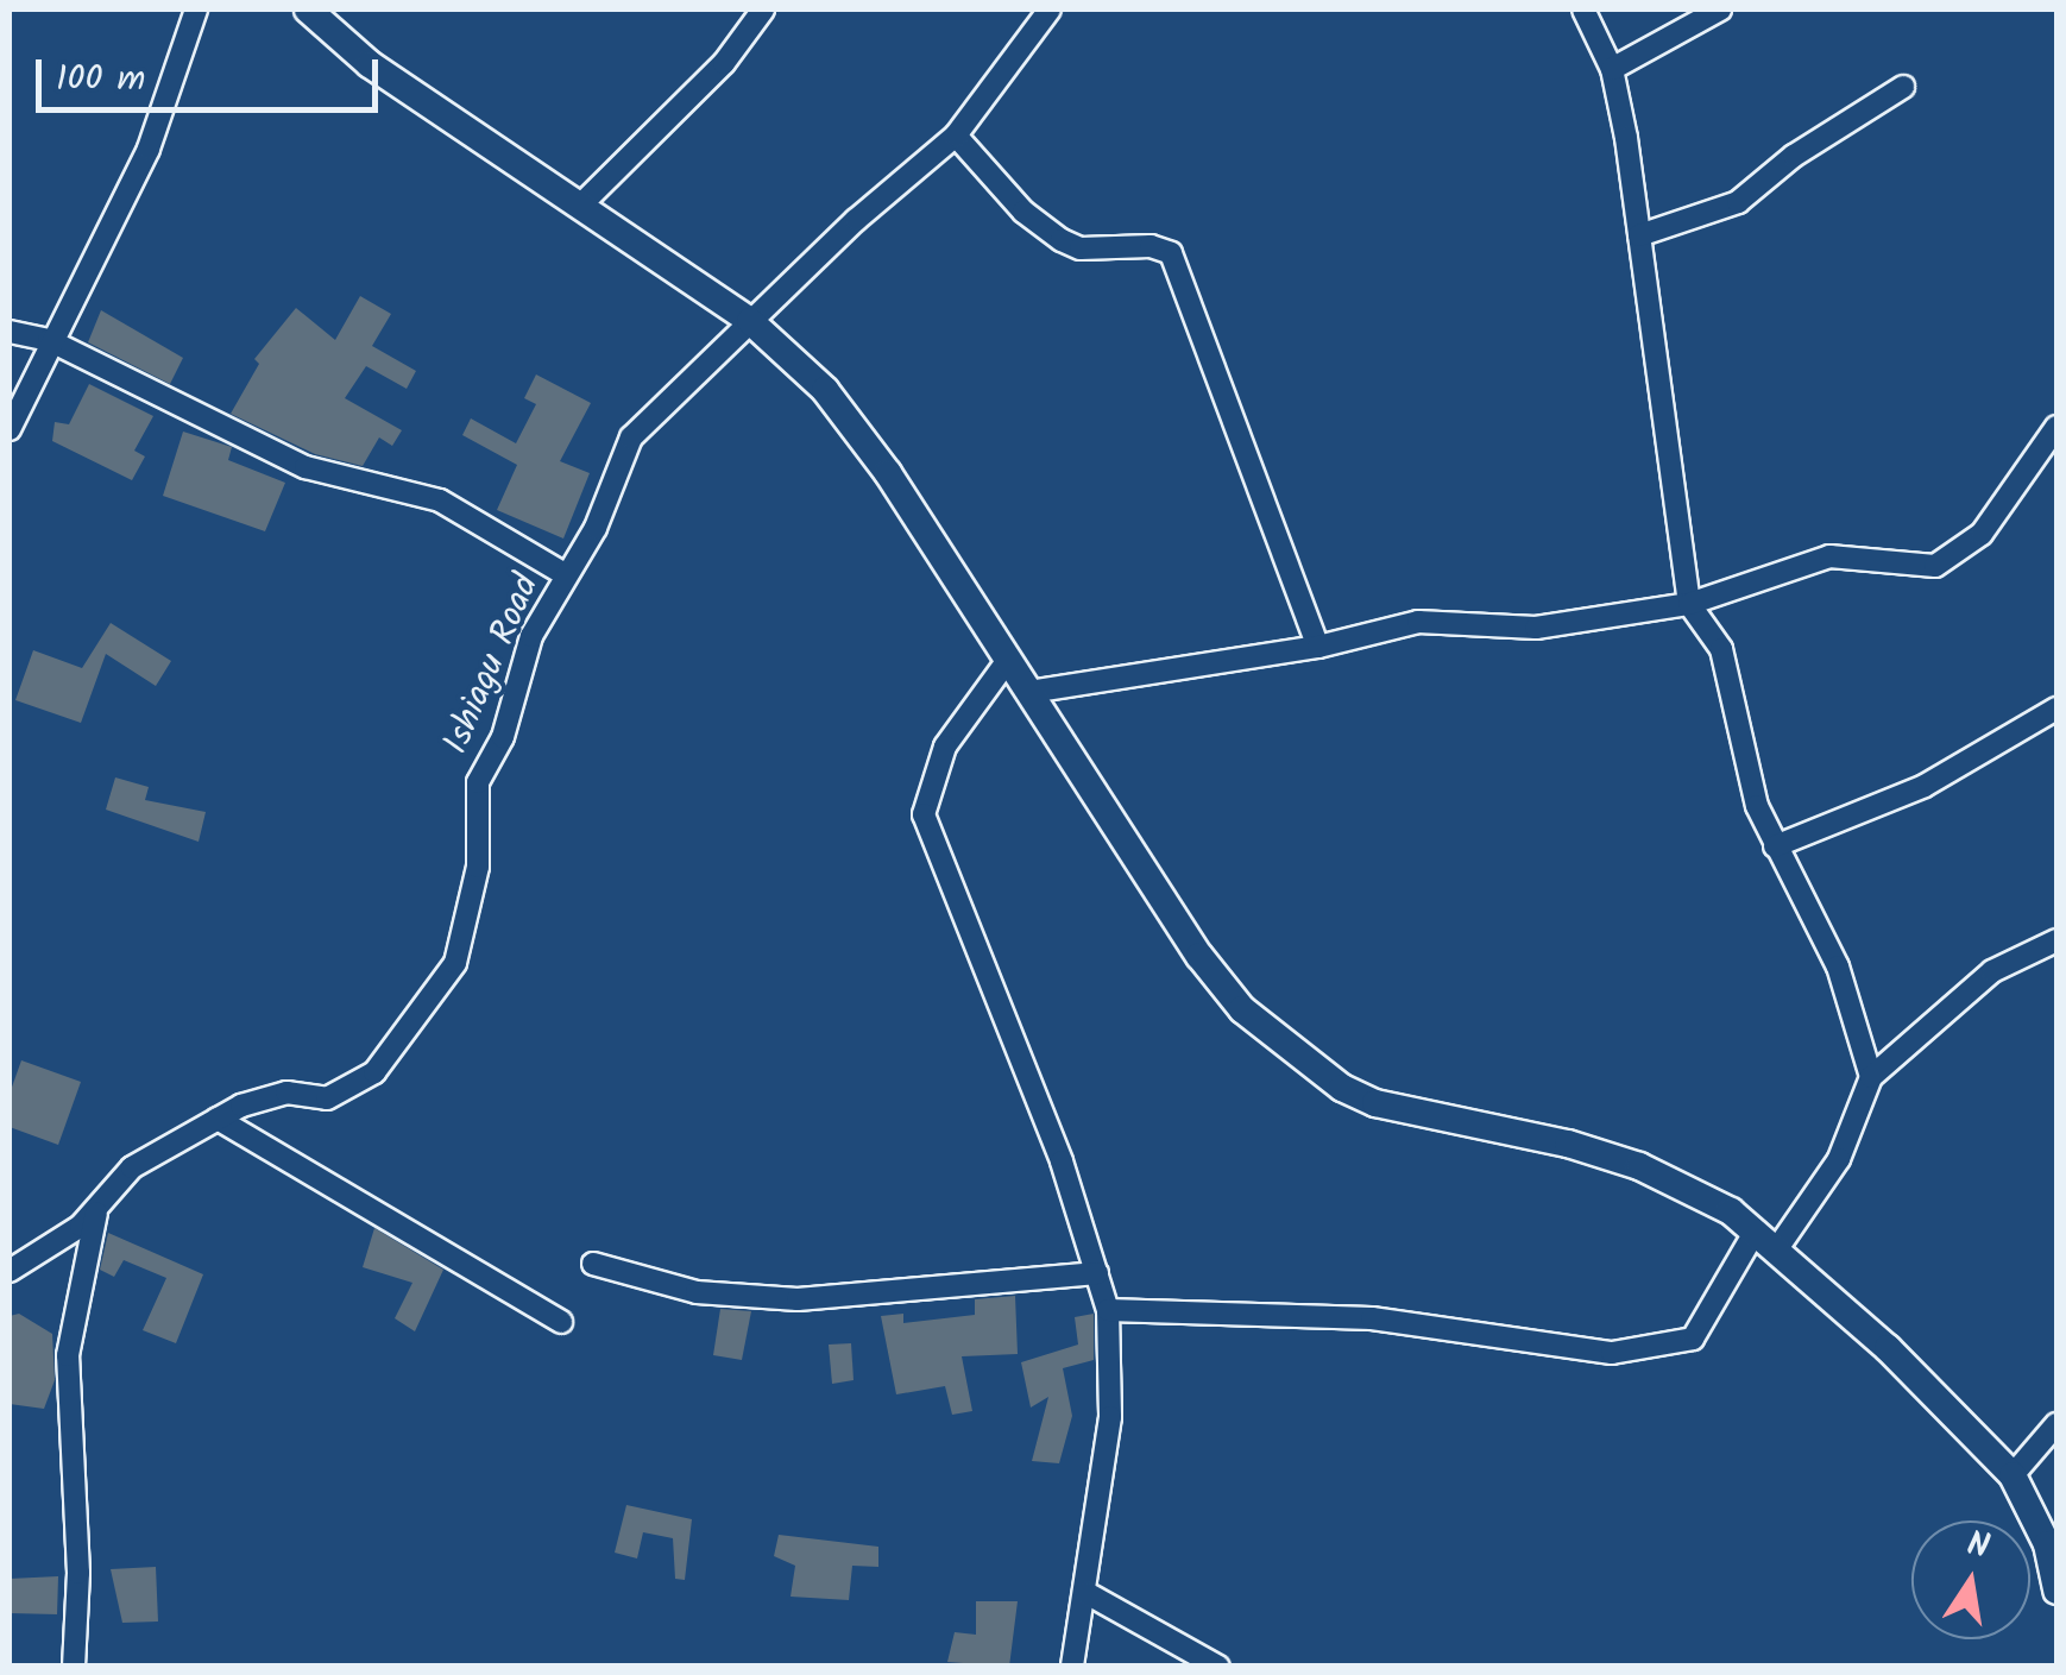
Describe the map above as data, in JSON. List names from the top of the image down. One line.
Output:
{"streets":{"street":["Ishiagu Road"]},"scale_bar":"100 m","north":"top"}
